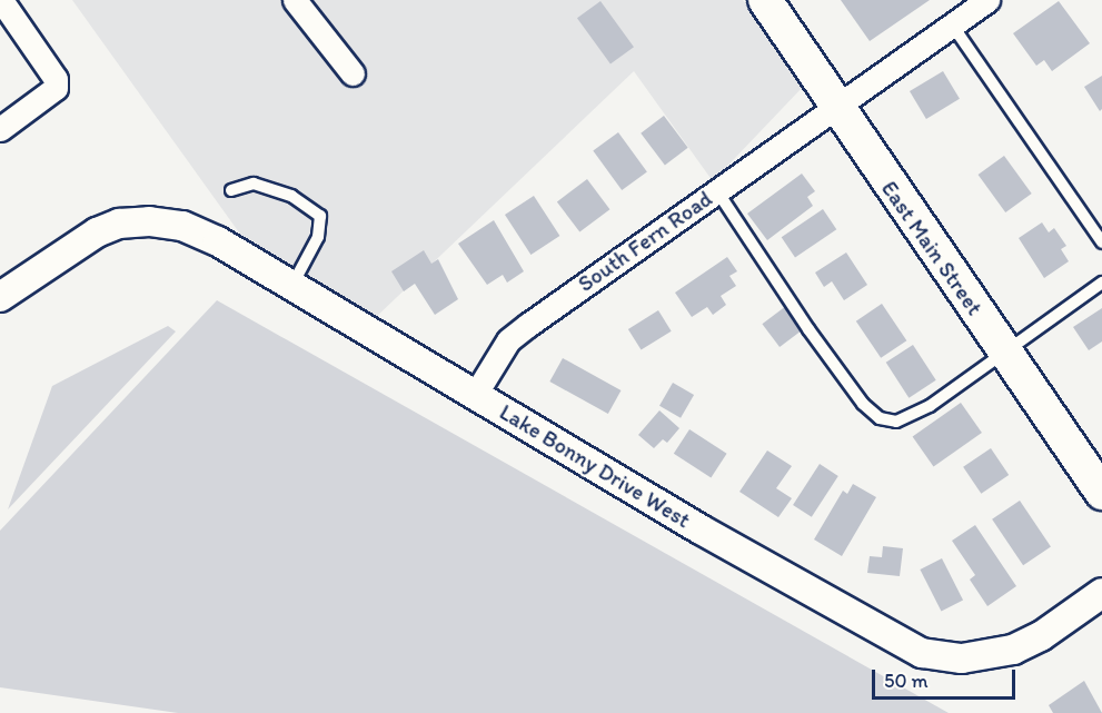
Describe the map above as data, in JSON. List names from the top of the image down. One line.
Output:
{"streets":{"main road":["East Main Street"],"street":["South Fern Road","Lake Bonny Drive West"]},"crossings":[["South Fern Road","East Main Street"],["South Fern Road","Lake Bonny Drive West"]],"scale_bar":"50 m"}
